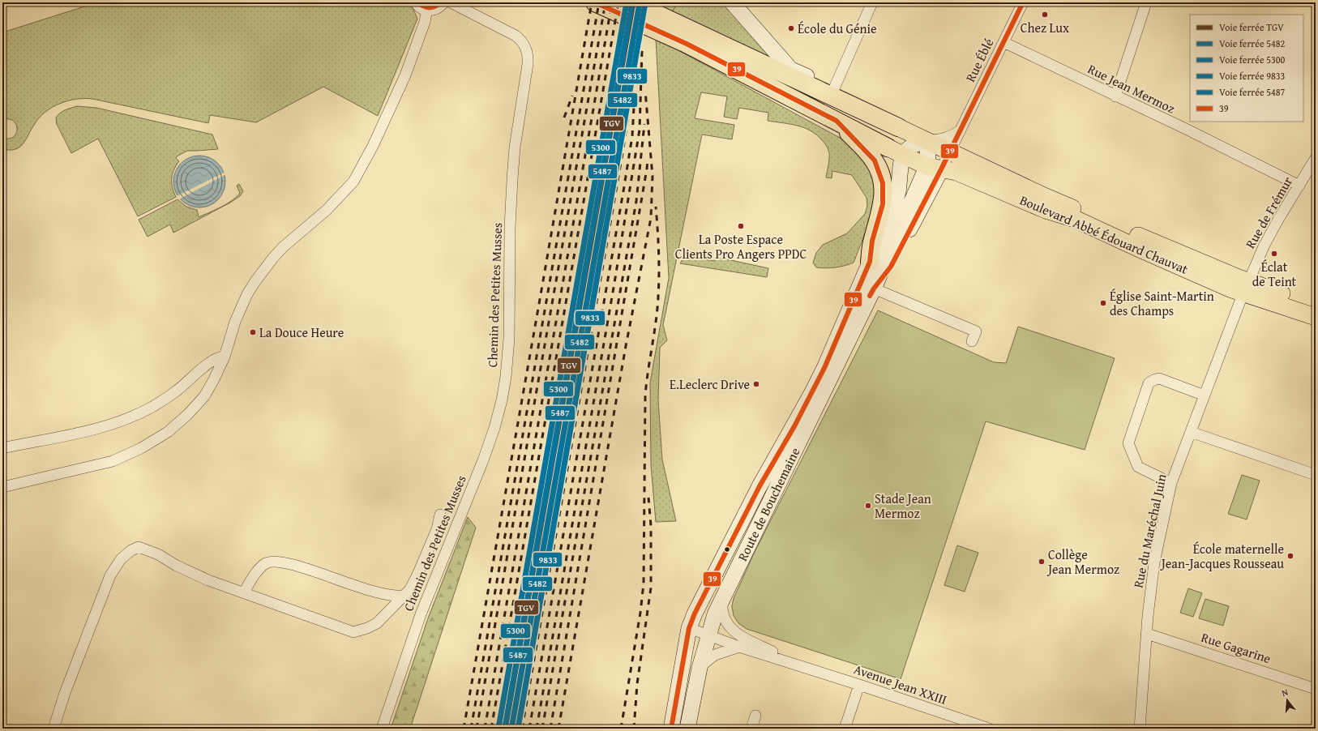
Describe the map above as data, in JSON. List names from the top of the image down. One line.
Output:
{"streets":{"main road":["Boulevard Abbé Édouard Chauvat"],"street":["Rue Éblé","Rue Jean Mermoz","Rue de Frémur","Chemin des Petites Musses","Route de Bouchemaine","Rue du Maréchal Juin","Rue Gagarine","Avenue Jean XXIII"]},"crossings":[["Rue Éblé","Rue Jean Mermoz"],["Rue Éblé","Route de Bouchemaine"],["Rue Jean Mermoz","Rue de Frémur"],["Rue de Frémur","Boulevard Abbé Édouard Chauvat"],["Rue de Frémur","Rue du Maréchal Juin"],["Boulevard Abbé Édouard Chauvat","Rue du Maréchal Juin"],["Route de Bouchemaine","Avenue Jean XXIII"],["Rue du Maréchal Juin","Rue Gagarine"]],"places":["Chez Lux","École du Génie","La Poste Espace Clients Pro Angers PPDC","Éclat de Teint","Église Saint-Martin des Champs","La Douce Heure","E.Leclerc Drive","Stade Jean Mermoz","École maternelle Jean-Jacques Rousseau","Collège Jean Mermoz"],"lines":["rail line TGV","rail line 5300","rail line 5487","transit line 39","rail line 5482","rail line 9833"],"legend":["Voie ferrée TGV","Voie ferrée 5482","Voie ferrée 5300","Voie ferrée 9833","Voie ferrée 5487","39"],"north":"top"}
